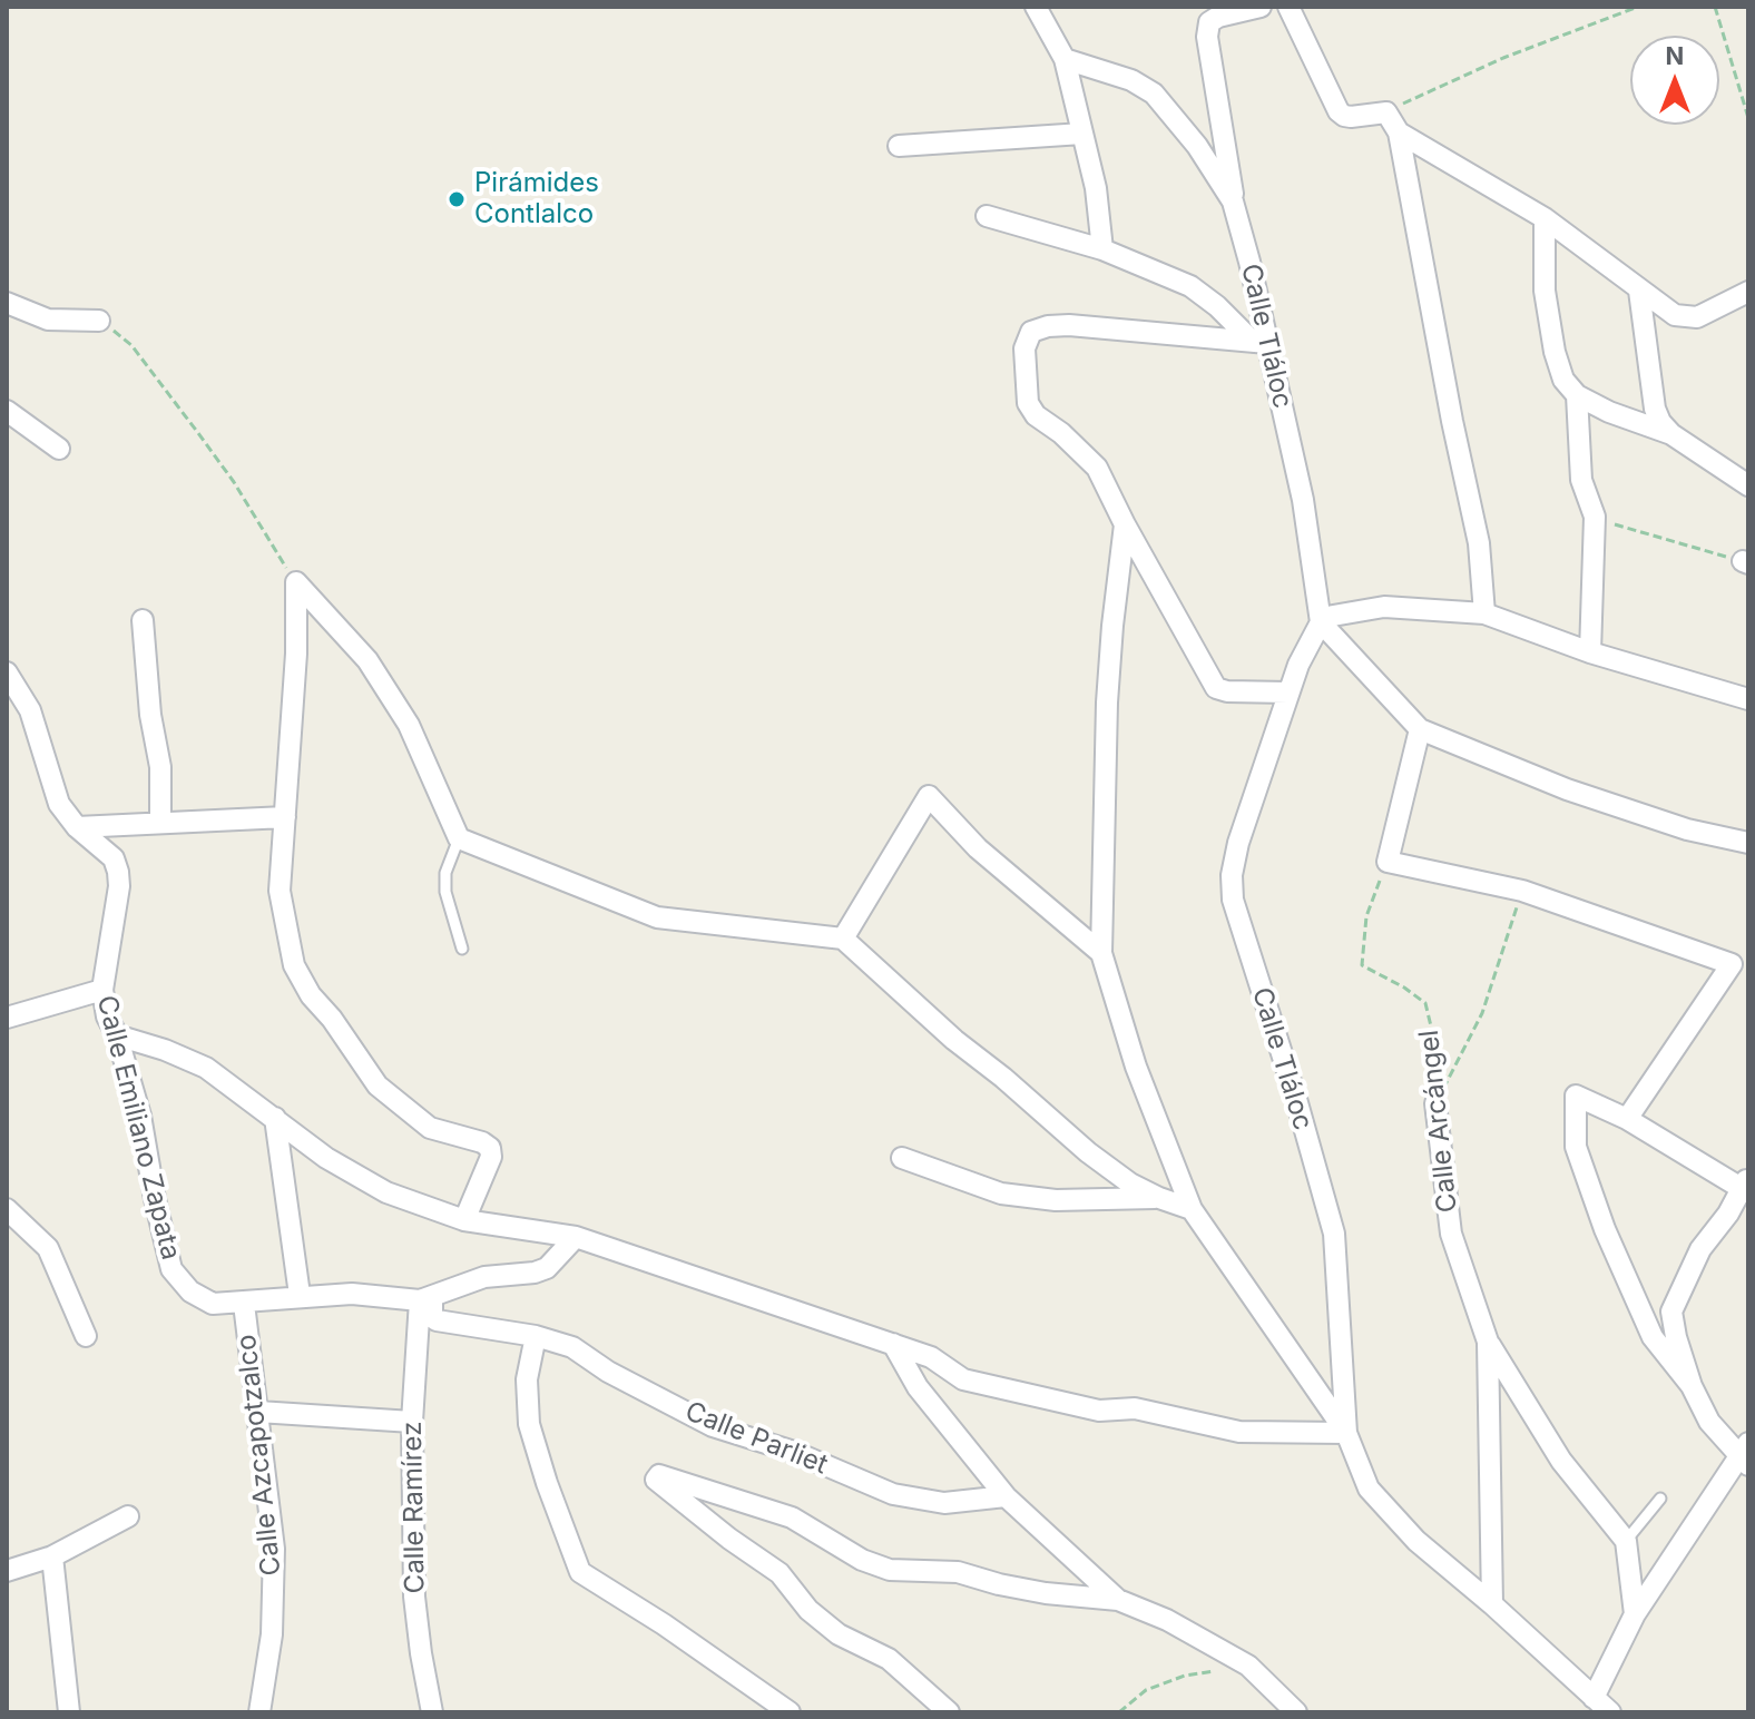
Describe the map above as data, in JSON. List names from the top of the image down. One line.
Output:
{"streets":{"street":["Calle Tláloc","Calle Arcángel","Calle Emiliano Zapata","Calle Parliet","Calle Azcapotzalco","Calle Ramírez"]},"crossings":[["Calle Emiliano Zapata","Calle Azcapotzalco"],["Calle Parliet","Calle Ramírez"]],"places":["Pirámides Contlalco"],"north":"top"}
